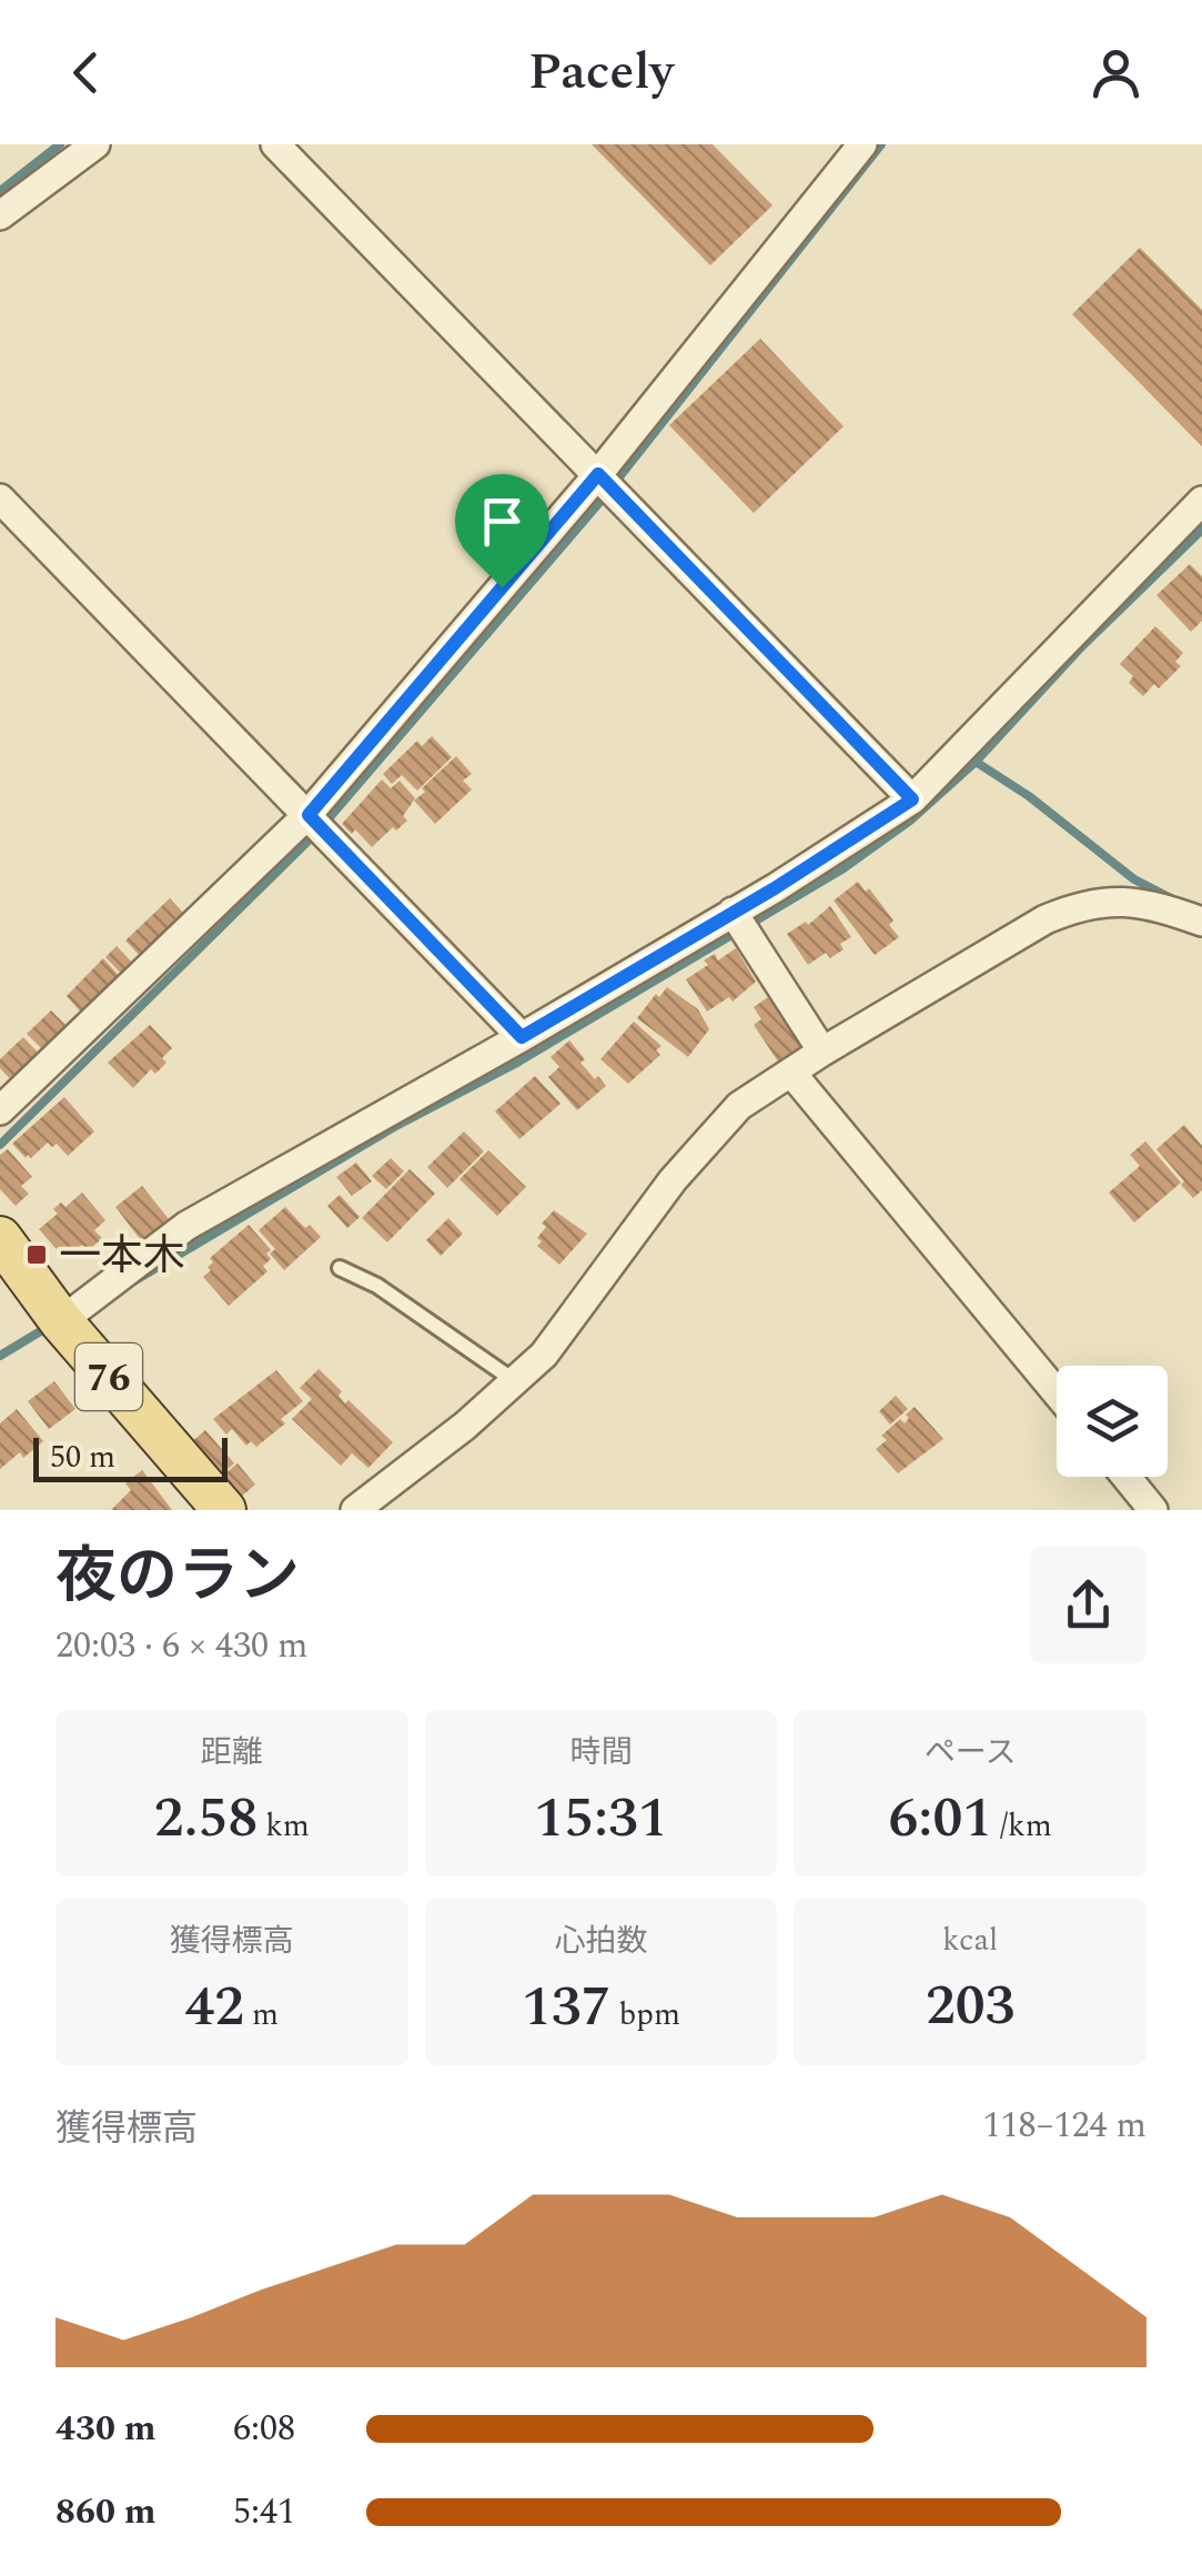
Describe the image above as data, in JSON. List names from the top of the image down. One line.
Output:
{"streets":{"main road":["76"]},"places":{"transit":["一本木"]},"scale_bar":"50 m","page":{"header":"Pacely","scale":"50 m","heading":["夜のラン","20:03 · 6 × 430 m"],"stats":[["距離","2.58 km"],["時間","15:31"],["ペース","6:01 /km"],["獲得標高","42 m"],["心拍数","137 bpm"],["kcal","203"]],"chart":["獲得標高","118–124 m"],"list":[{"name":"430 m","note":"6:08"},{"name":"860 m","note":"5:41"}]}}
